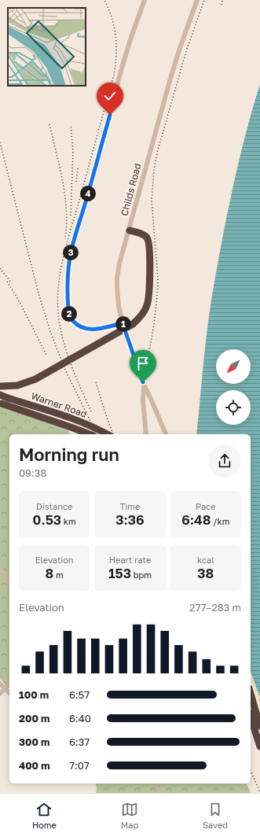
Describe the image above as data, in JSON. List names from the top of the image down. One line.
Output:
{"streets":{"highway":["Warner Road"],"street":["Childs Road"]},"north":"bottom left","page":{"pins":["4","3","2","1"],"heading":["Morning run","09:38"],"stats":[["Distance","0.53 km"],["Time","3:36"],["Pace","6:48 /km"],["Elevation","8 m"],["Heart rate","153 bpm"],["kcal","38"]],"chart":["Elevation","277–283 m"],"list":[{"name":"100 m","note":"6:57"},{"name":"200 m","note":"6:40"},{"name":"300 m","note":"6:37"},{"name":"400 m","note":"7:07"}],"tabs":["Home","Map","Saved"]}}
